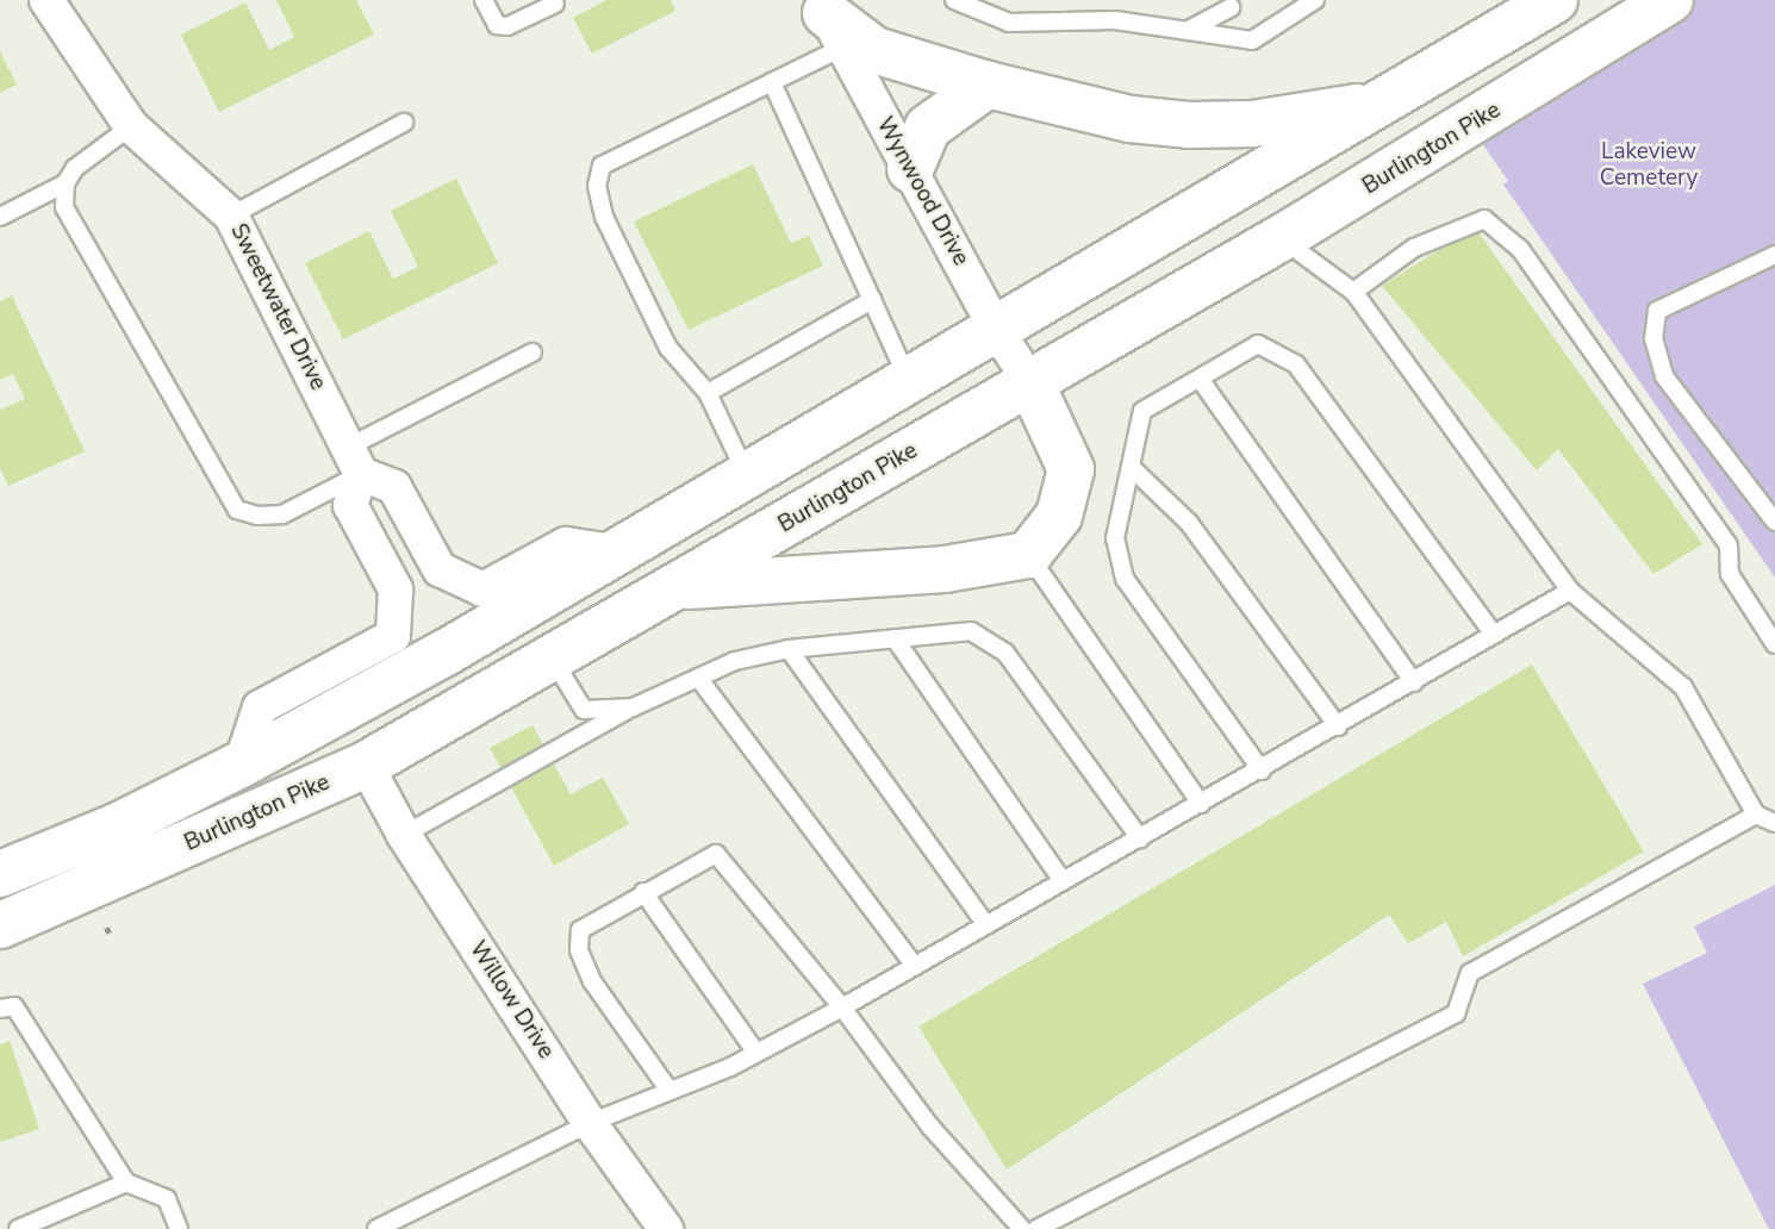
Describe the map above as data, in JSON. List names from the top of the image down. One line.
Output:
{"streets":{"highway":["Burlington Pike"],"street":["Wynwood Drive","Sweetwater Drive","Willow Drive"]},"crossings":[["Burlington Pike","Wynwood Drive"],["Burlington Pike","Willow Drive"]],"parks":["Lakeview Cemetery"]}
